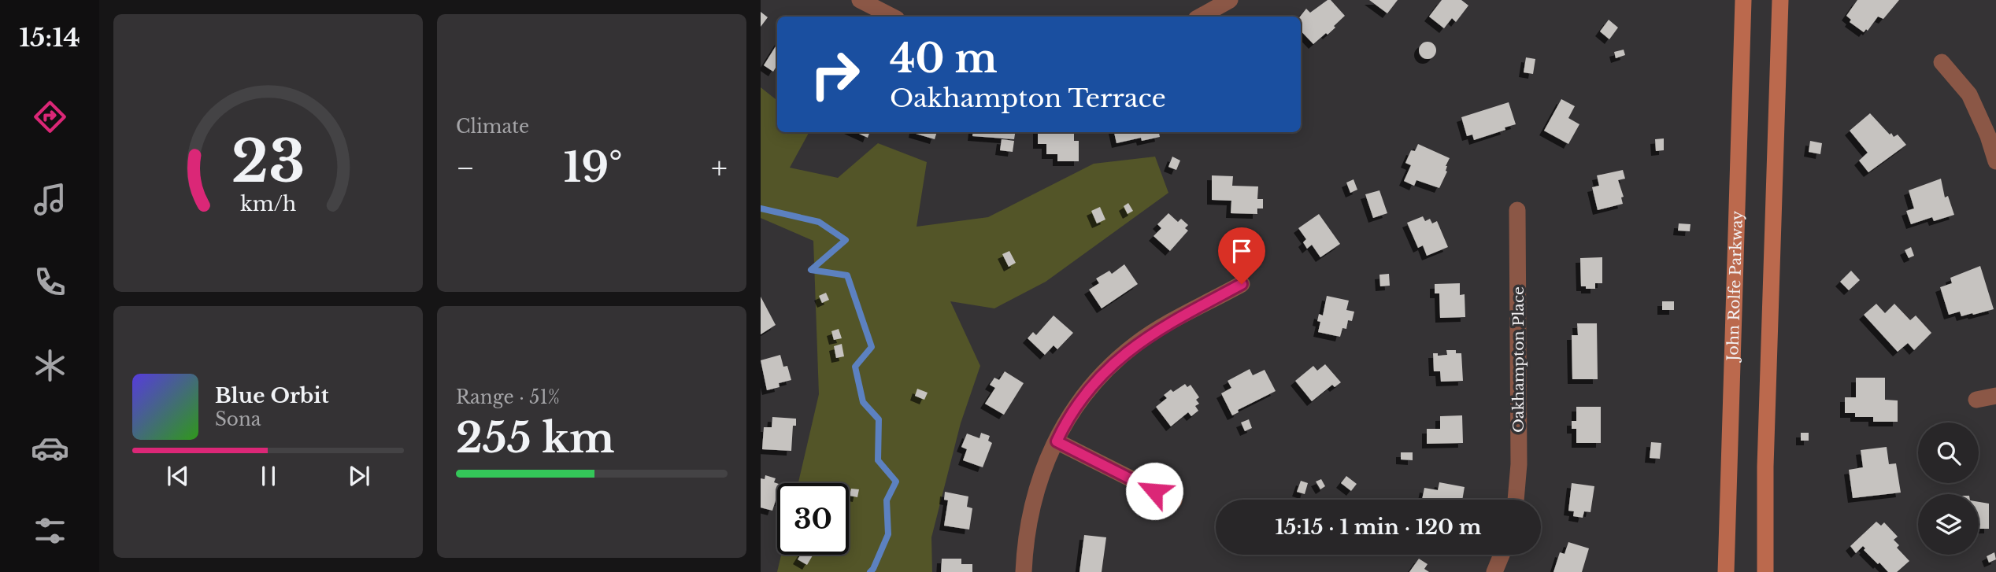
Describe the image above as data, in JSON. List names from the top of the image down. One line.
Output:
{"streets":{"main road":["John Rolfe Parkway"],"street":["Oakhampton Place"]},"page":{"tabs":"15:14","tile":["Climate",["Range · 51%","255 km"]],"turn":["40 m","Oakhampton Terrace"],"heat":["−","19°","+"],"song":["Blue Orbit","Sona"],"limit":"30","trip":"15:15 · 1 min · 120 m","gauge":["23","km/h"]}}
